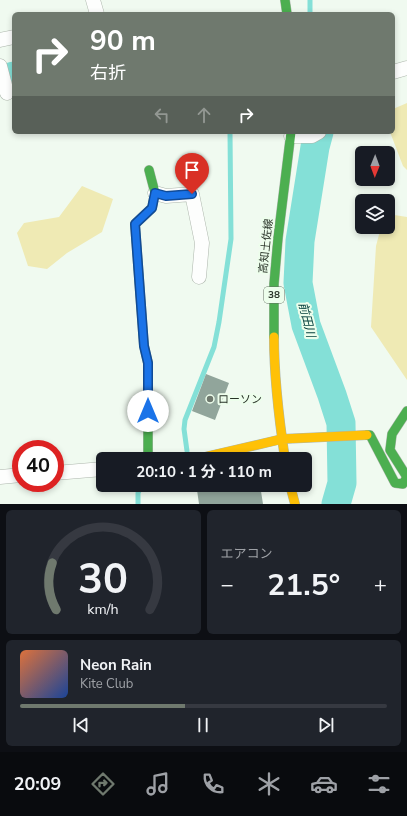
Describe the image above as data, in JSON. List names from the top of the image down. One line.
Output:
{"streets":{"street":["高知土佐線","38"]},"water":["前田川"],"places":["ローソン"],"north":"bottom","page":{"turn":["90 m","右折"],"limit":"40","trip":"20:10 · 1 分 · 110 m","tile":"エアコン","heat":["−","21.5°","+"],"song":["Neon Rain","Kite Club"],"tabs":"20:09","gauge":["30","km/h"]}}
